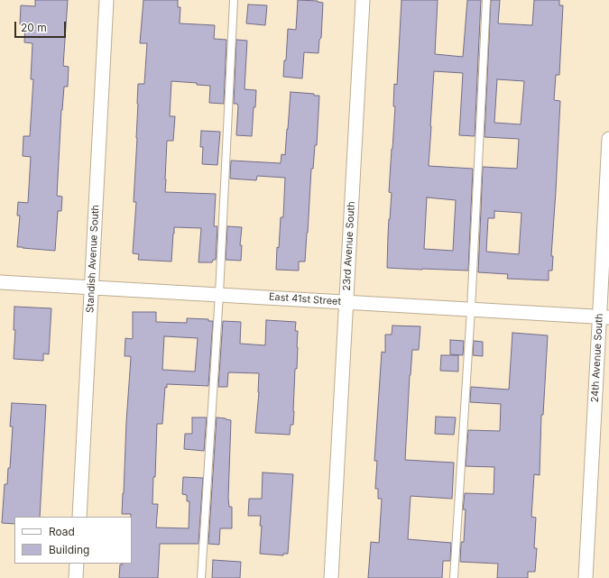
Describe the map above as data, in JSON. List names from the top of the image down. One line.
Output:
{"streets":{"street":["23rd Avenue South","Standish Avenue South","East 41st Street","24th Avenue South"]},"crossings":[["23rd Avenue South","East 41st Street"],["Standish Avenue South","East 41st Street"],["East 41st Street","24th Avenue South"]],"legend":["Road","Building"],"scale_bar":"20 m"}
